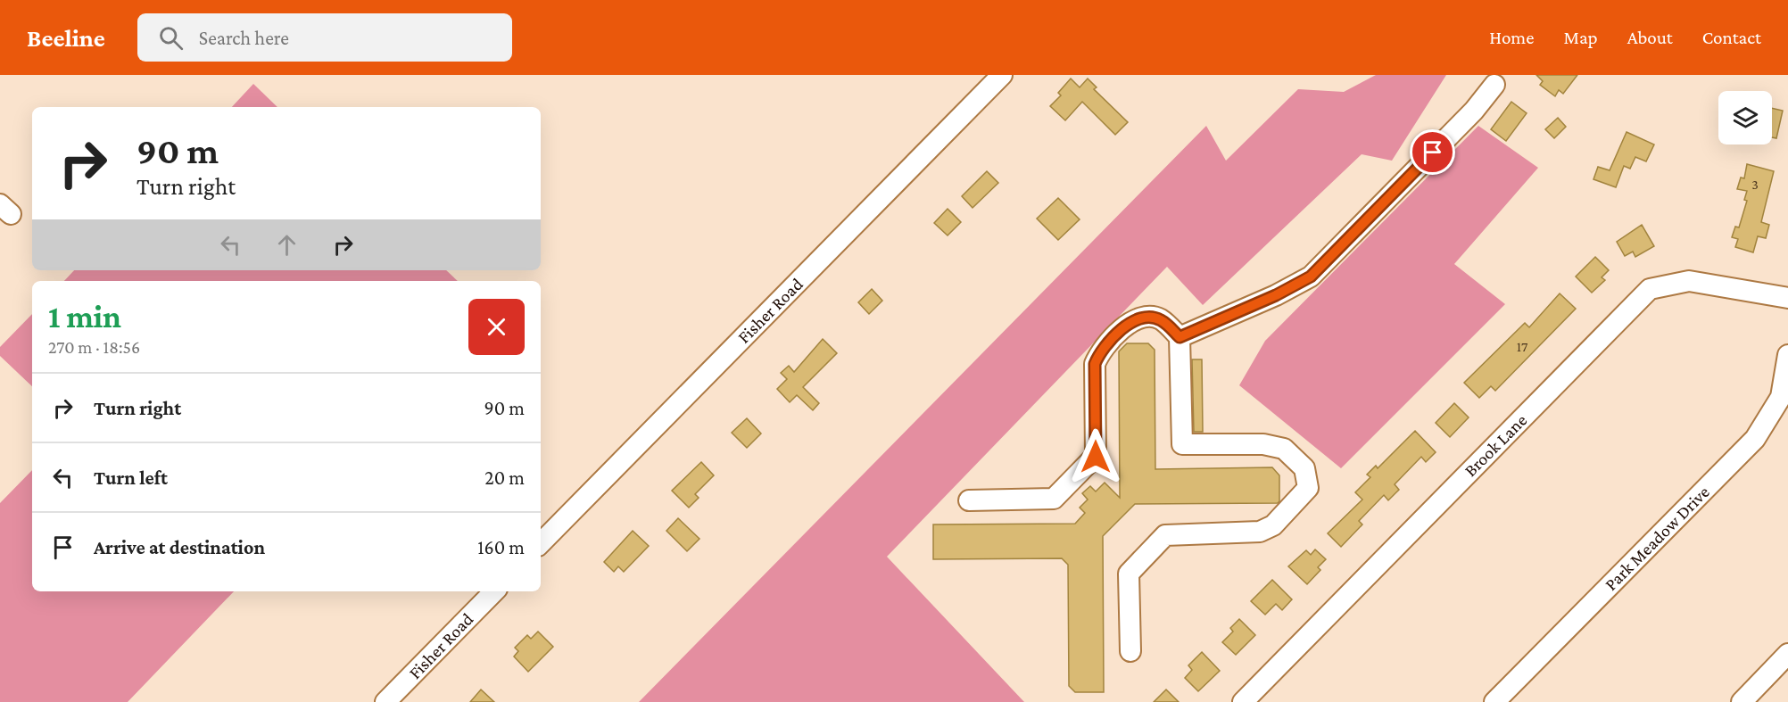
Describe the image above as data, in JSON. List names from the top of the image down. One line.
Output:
{"streets":{"street":["Fisher Road","Brook Lane","Park Meadow Drive"]},"house_numbers":["3","17"],"page":{"header":"Beeline","search":"Search here","nav":["Home","Map","About","Contact"],"turn":["90 m","Turn right"],"heading":["1 min","270 m · 18:56"],"list":[{"name":"Turn right","value":"90 m"},{"name":"Turn left","value":"20 m"},{"name":"Arrive at destination","value":"160 m"}]}}
